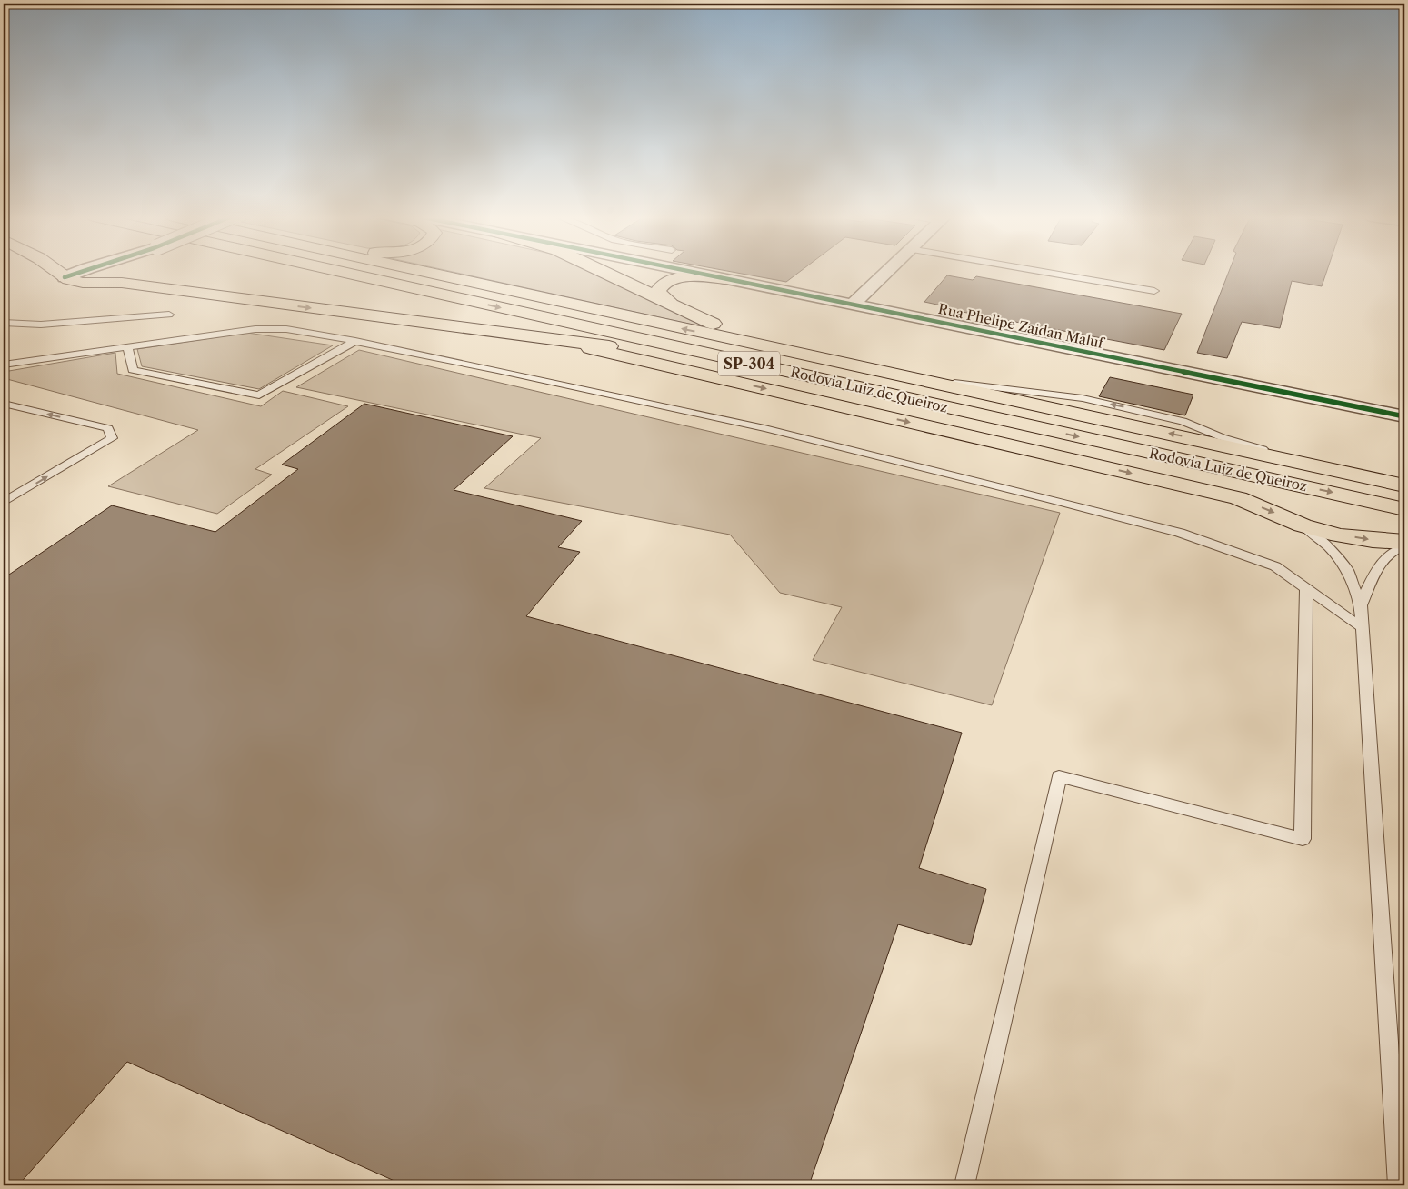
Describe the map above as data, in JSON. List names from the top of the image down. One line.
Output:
{"streets":{"highway":["SP-304","Rodovia Luiz de Queiroz"],"street":["Rua Phelipe Zaidan Maluf"]}}
